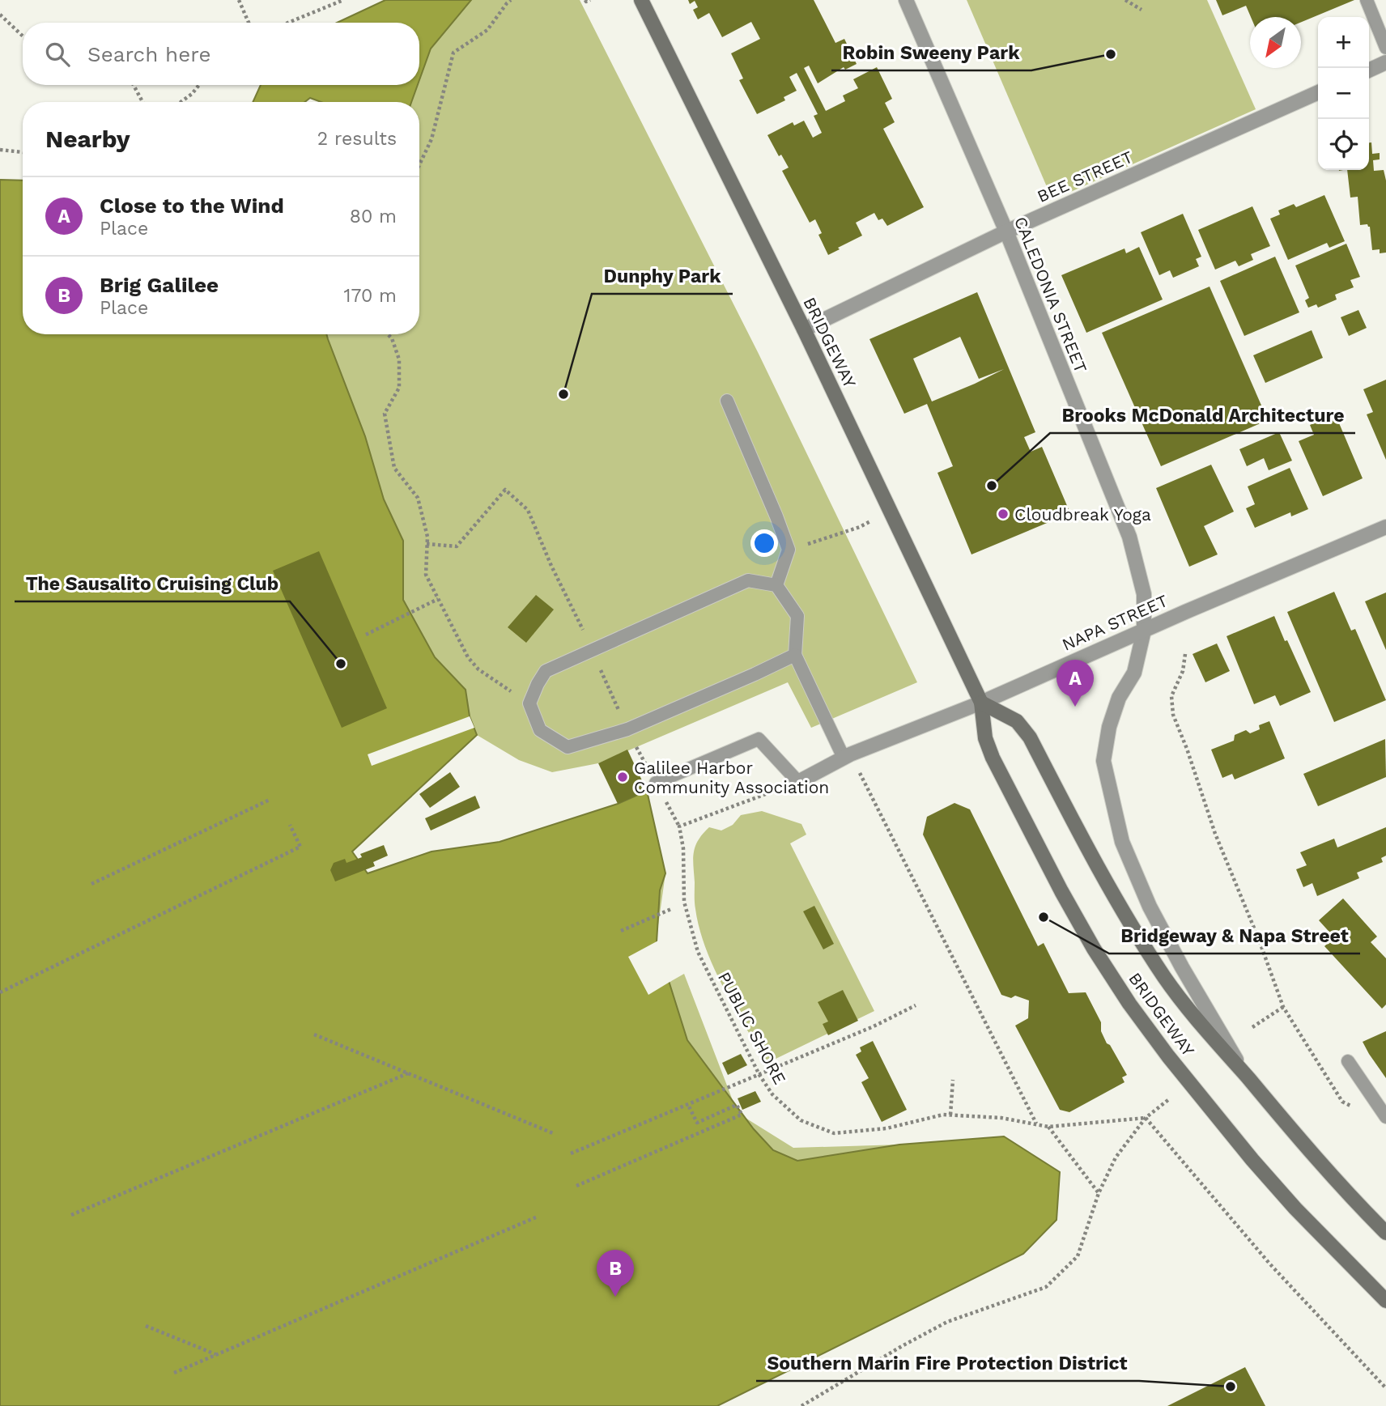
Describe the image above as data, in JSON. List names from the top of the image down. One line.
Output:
{"streets":{"main road":["BRIDGEWAY"],"street":["BEE STREET","CALEDONIA STREET","NAPA STREET"],"path":["PUBLIC SHORE"]},"crossings":[["BEE STREET","CALEDONIA STREET"],["BEE STREET","BRIDGEWAY"],["CALEDONIA STREET","BRIDGEWAY"],["CALEDONIA STREET","NAPA STREET"],["BRIDGEWAY","NAPA STREET"],["NAPA STREET","PUBLIC SHORE"]],"places":["Robin Sweeny Park","Dunphy Park","Brooks McDonald Architecture","Cloudbreak Yoga","The Sausalito Cruising Club","Galilee Harbor Community Association","Bridgeway & Napa Street","Southern Marin Fire Protection District"],"north":"bottom left","page":{"map_buttons":["+","−"],"search":"Search here","heading":["Nearby","2 results"],"list":[{"mark":"A","name":"Close to the Wind","note":"Place","value":"80 m"},{"mark":"B","name":"Brig Galilee","note":"Place","value":"170 m"}],"pins":["A","B"]}}
